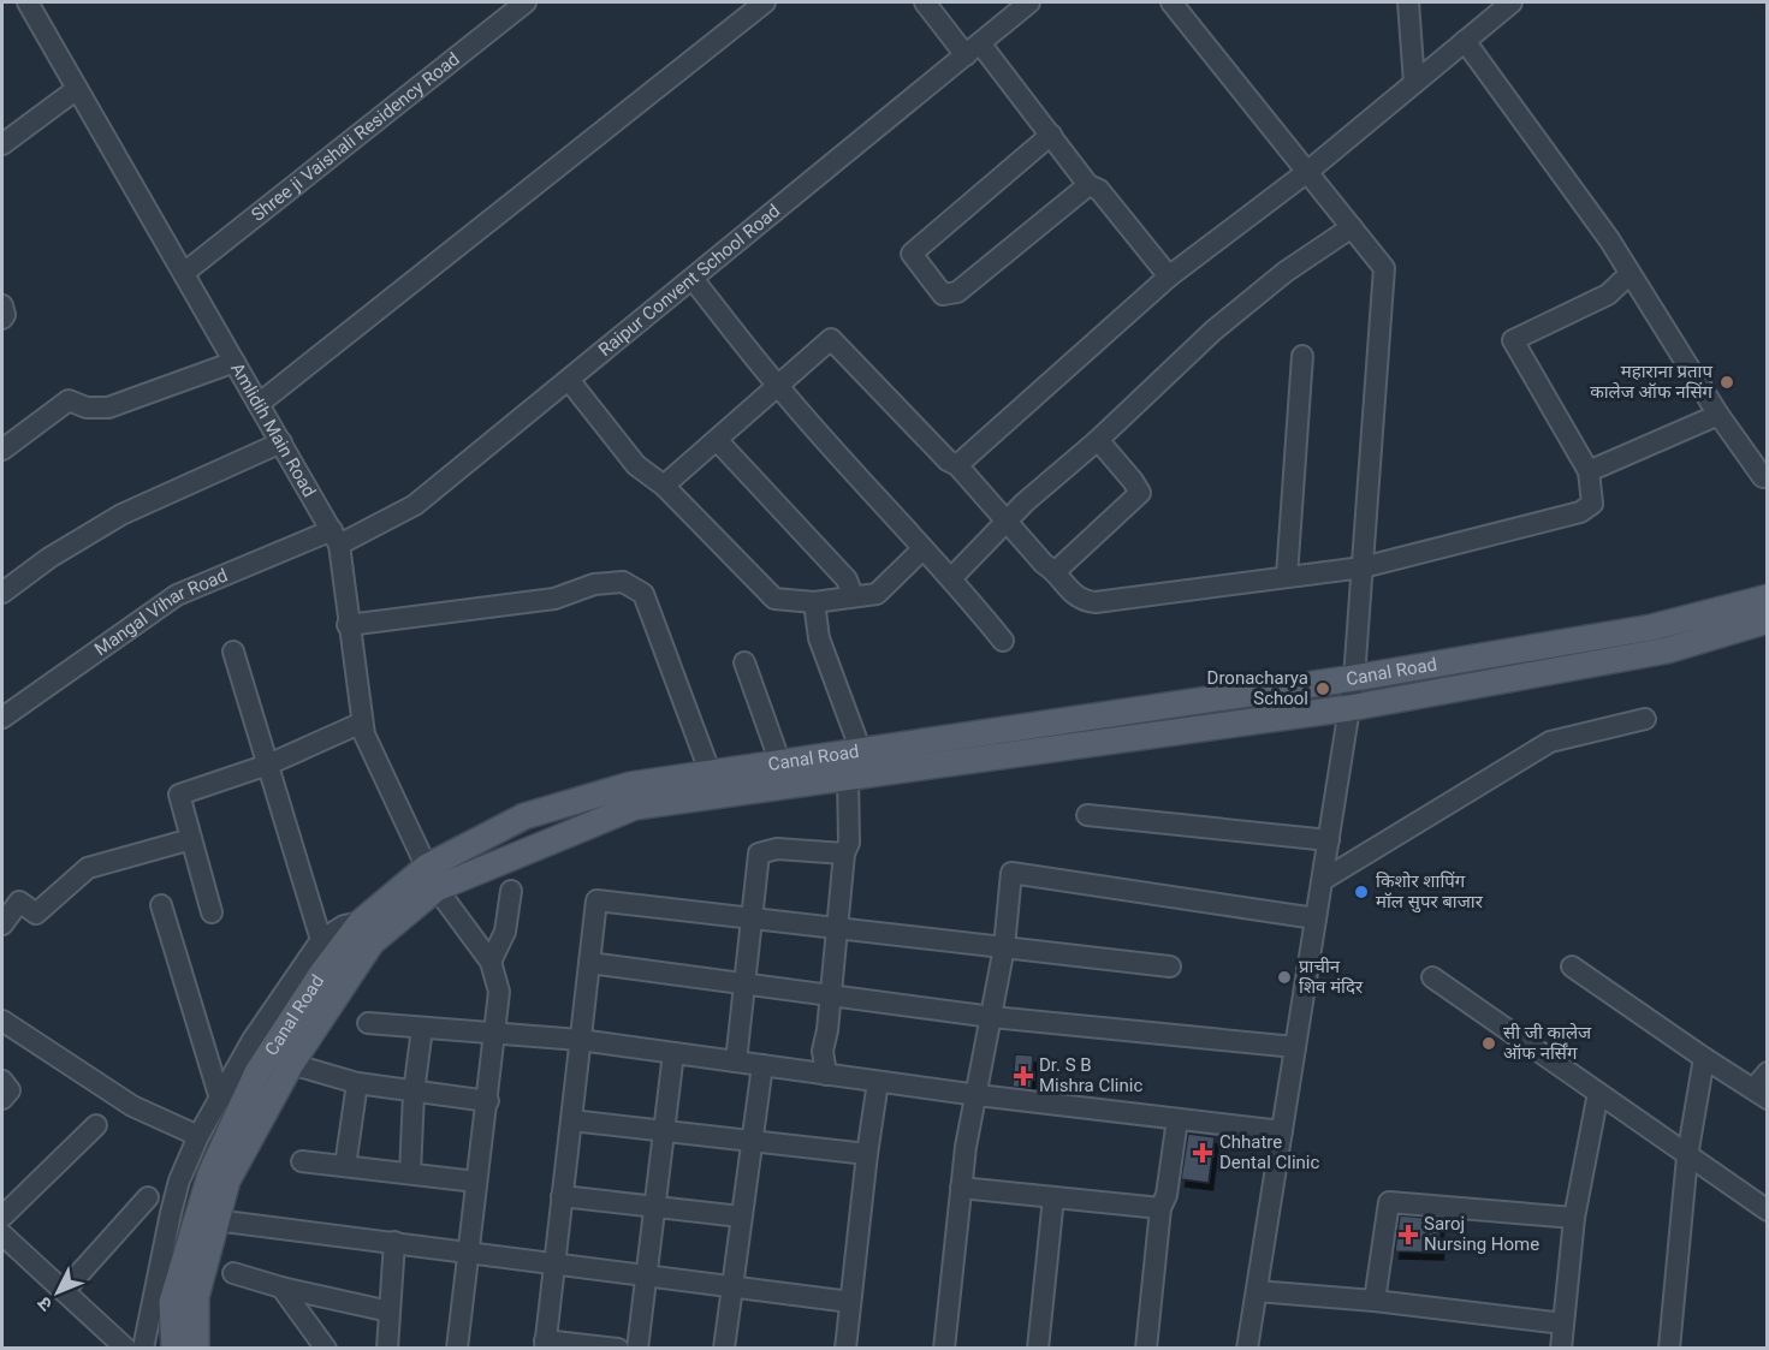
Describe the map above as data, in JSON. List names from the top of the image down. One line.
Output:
{"streets":{"main road":["Canal Road"],"street":["Shree ji Vaishali Residency Road","Raipur Convent School Road","Amlidih Main Road","Mangal Vihar Road"]},"crossings":[["Shree ji Vaishali Residency Road","Amlidih Main Road"],["Raipur Convent School Road","Amlidih Main Road"],["Raipur Convent School Road","Mangal Vihar Road"],["Amlidih Main Road","Mangal Vihar Road"],["Amlidih Main Road","Canal Road"]],"places":{"other":["महाराना प्रताप कालेज ऑफ नसिंग","Dronacharya School","किशोर शापिंग मॉल सुपर बाजार","प्राचीन शिव मंदिर","सी जी कालेज ऑफ नर्सिंग"],"health":["Dr. S B Mishra Clinic","Chhatre Dental Clinic","Saroj Nursing Home"]},"north":"bottom left"}
